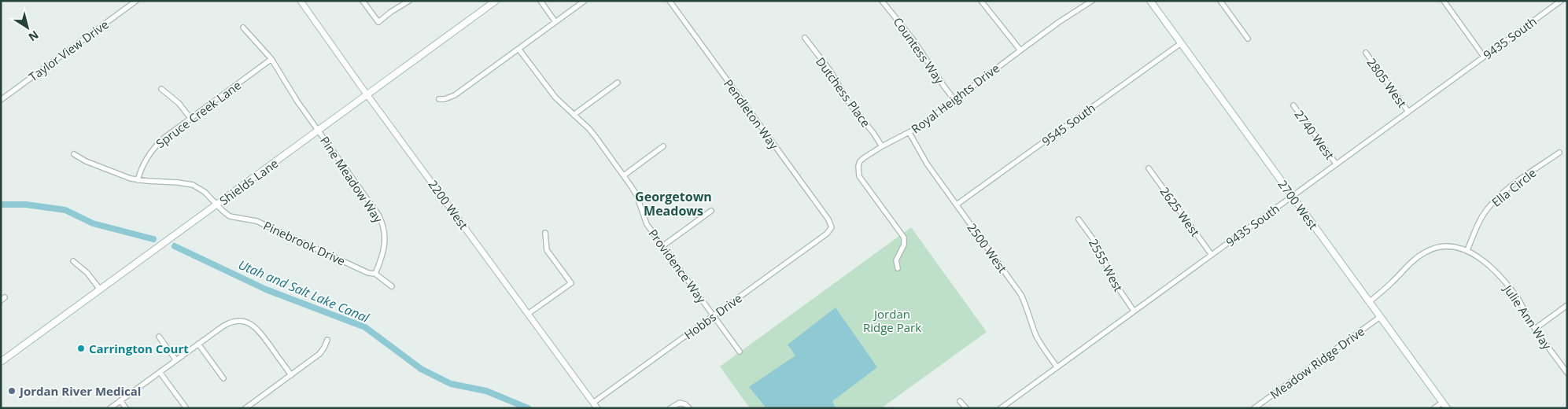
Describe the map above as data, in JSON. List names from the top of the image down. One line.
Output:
{"streets":{"main road":["Shields Lane","2700 West"],"street":["9435 South","Taylor View Drive","Countess Way","2805 West","Dutchess Place","Royal Heights Drive","Spruce Creek Lane","Pendleton Way","9545 South","2740 West","Pine Meadow Way","Ella Circle","2200 West","2625 West","Pinebrook Drive","2500 West","2555 West","Providence Way","Hobbs Drive","Julie Ann Way","Meadow Ridge Drive"]},"crossings":[["9435 South","2805 West"],["9435 South","2740 West"],["9435 South","2700 West"],["9435 South","2625 West"],["9435 South","2500 West"],["9435 South","2555 West"],["Countess Way","Royal Heights Drive"],["Dutchess Place","Royal Heights Drive"],["Royal Heights Drive","2500 West"],["Spruce Creek Lane","Pine Meadow Way"],["Spruce Creek Lane","Pinebrook Drive"],["Pendleton Way","Hobbs Drive"],["9545 South","2700 West"],["9545 South","2500 West"],["Pine Meadow Way","Shields Lane"],["Pine Meadow Way","Pinebrook Drive"],["Shields Lane","2200 West"],["Shields Lane","Pinebrook Drive"],["Ella Circle","Julie Ann Way"],["2200 West","Hobbs Drive"],["2700 West","Julie Ann Way"],["2700 West","Meadow Ridge Drive"],["Providence Way","Hobbs Drive"]],"districts":["Georgetown Meadows"],"water":["Utah and Salt Lake Canal"],"parks":["Jordan Ridge Park"],"places":["Carrington Court","Jordan River Medical"],"north":"bottom right"}
